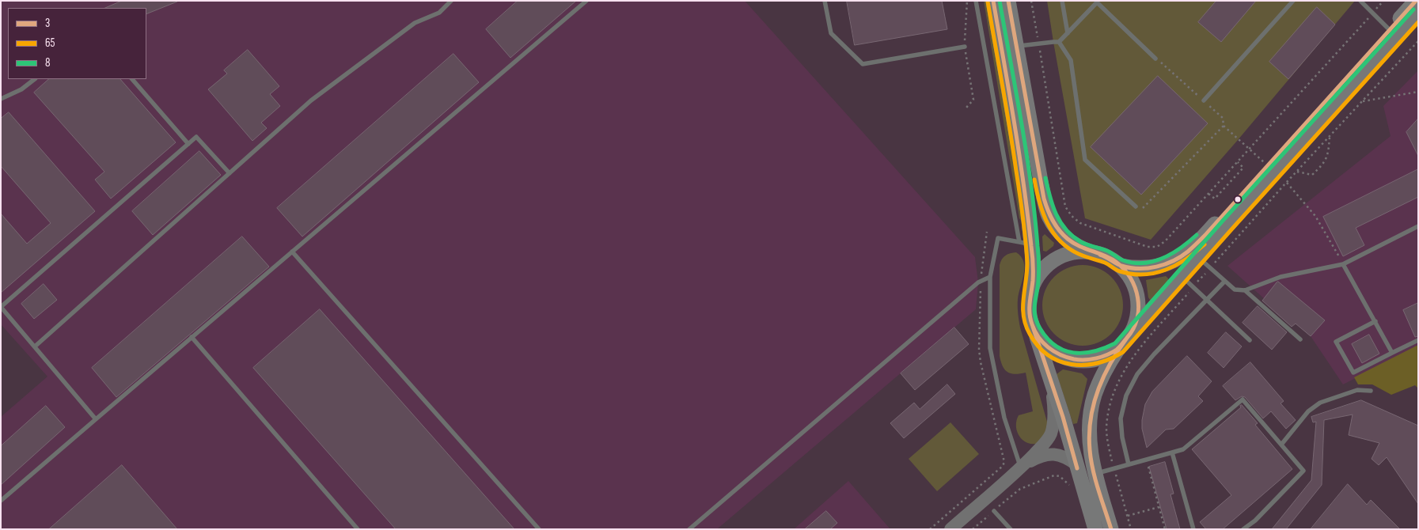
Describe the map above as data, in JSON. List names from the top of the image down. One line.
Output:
{"lines":["transit line 3","transit line 8","transit line 65"],"legend":["3","65","8"]}
